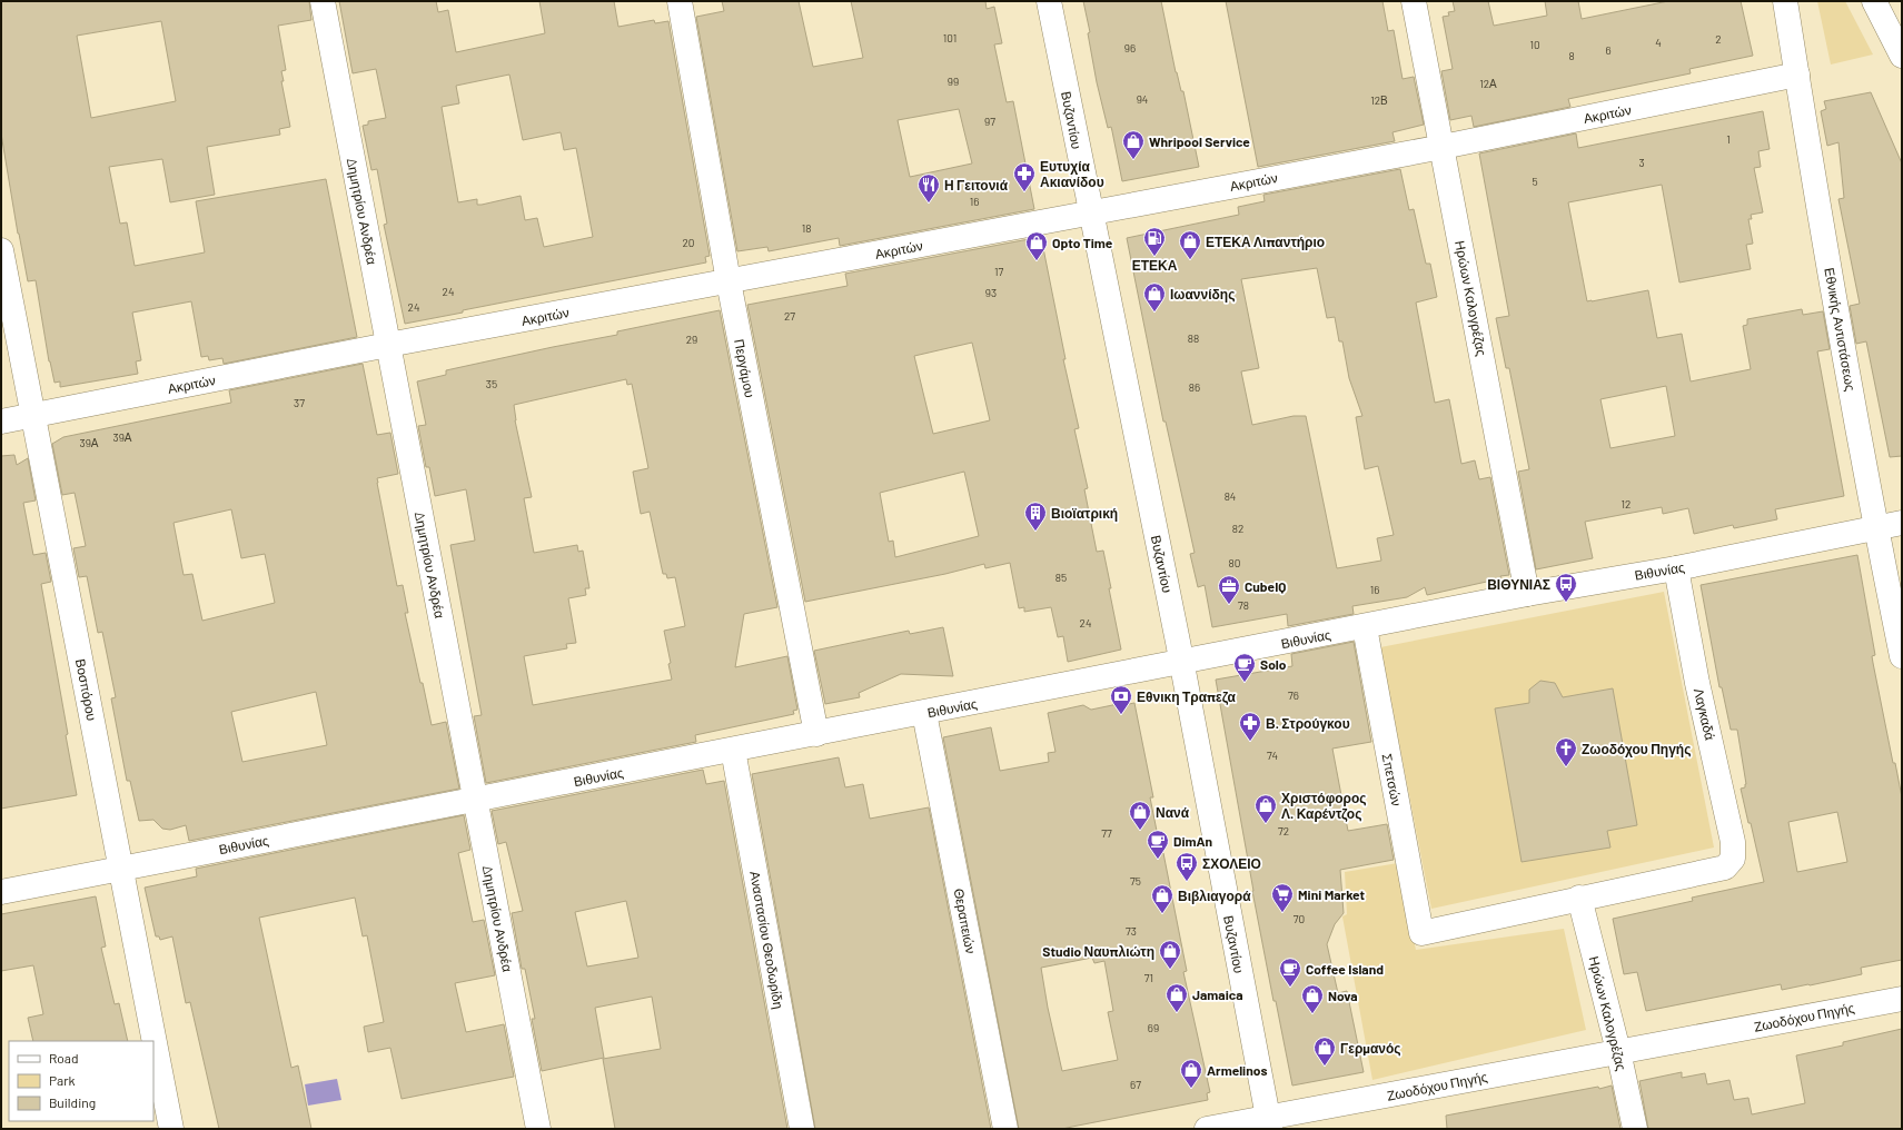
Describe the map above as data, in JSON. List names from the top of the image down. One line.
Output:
{"streets":{"street":["Ακριτών","Βυζαντίου","Δημητρίου Ανδρέα","Ηρώων Καλογρέζας","Εθνικής Αντιστάσεως","Περγάμου","Βιθυνίας","Βοσπόρου","Λαγκαδά","Σπετσών","Θεραπειών","Αναστασίου Θεοδωρίδη","Ζωοδόχου Πηγής"]},"crossings":[["Ακριτών","Βυζαντίου"],["Ακριτών","Δημητρίου Ανδρέα"],["Ακριτών","Ηρώων Καλογρέζας"],["Ακριτών","Εθνικής Αντιστάσεως"],["Ακριτών","Περγάμου"],["Ακριτών","Βοσπόρου"],["Βυζαντίου","Βιθυνίας"],["Βυζαντίου","Ζωοδόχου Πηγής"],["Δημητρίου Ανδρέα","Βιθυνίας"],["Ηρώων Καλογρέζας","Βιθυνίας"],["Ηρώων Καλογρέζας","Λαγκαδά"],["Ηρώων Καλογρέζας","Σπετσών"],["Ηρώων Καλογρέζας","Ζωοδόχου Πηγής"],["Εθνικής Αντιστάσεως","Βιθυνίας"],["Περγάμου","Βιθυνίας"],["Βιθυνίας","Βοσπόρου"],["Βιθυνίας","Λαγκαδά"],["Βιθυνίας","Σπετσών"],["Βιθυνίας","Θεραπειών"],["Βιθυνίας","Αναστασίου Θεοδωρίδη"],["Λαγκαδά","Σπετσών"]],"places":{"shop":["Whripool Service","ΕΤΕΚΑ Λιπαντήριο","Opto Time","Ιωαννίδης","Χριστόφορος Λ. Καρέντζος","Νανά","Βιβλιαγορά","Studio Ναυπλιώτη","Jamaica","Nova","Γερμανός","Armelinos"],"pharmacy":["Ευτυχία Ακιανίδου","Β. Στρούγκου"],"restaurant":["Η Γειτονιά"],"fuel station":["ΕΤΕΚΑ"],"building":["Βιοϊατρική"],"bus stop":["ΒΙΘΥΝΙΑΣ","ΣΧΟΛΕΙΟ"],"office":["CubeIQ"],"cafe":["Solo","DimAn","Coffee Island"],"bank":["Εθνικη Τραπεζα"],"church":["Ζωοδόχου Πηγής"],"supermarket":["Mini Market"]},"house_numbers":["101","2","4","10","96","6","8","99","12Α","94","12Β","97","1","3","5","16","18","20","17","24","93","24","27","88","29","35","86","37","39Α","39Α","84","12","82","80","85","16","78","24","76","74","72","77","75","70","73","71","69","67"],"legend":["Road","Park","Building"]}
